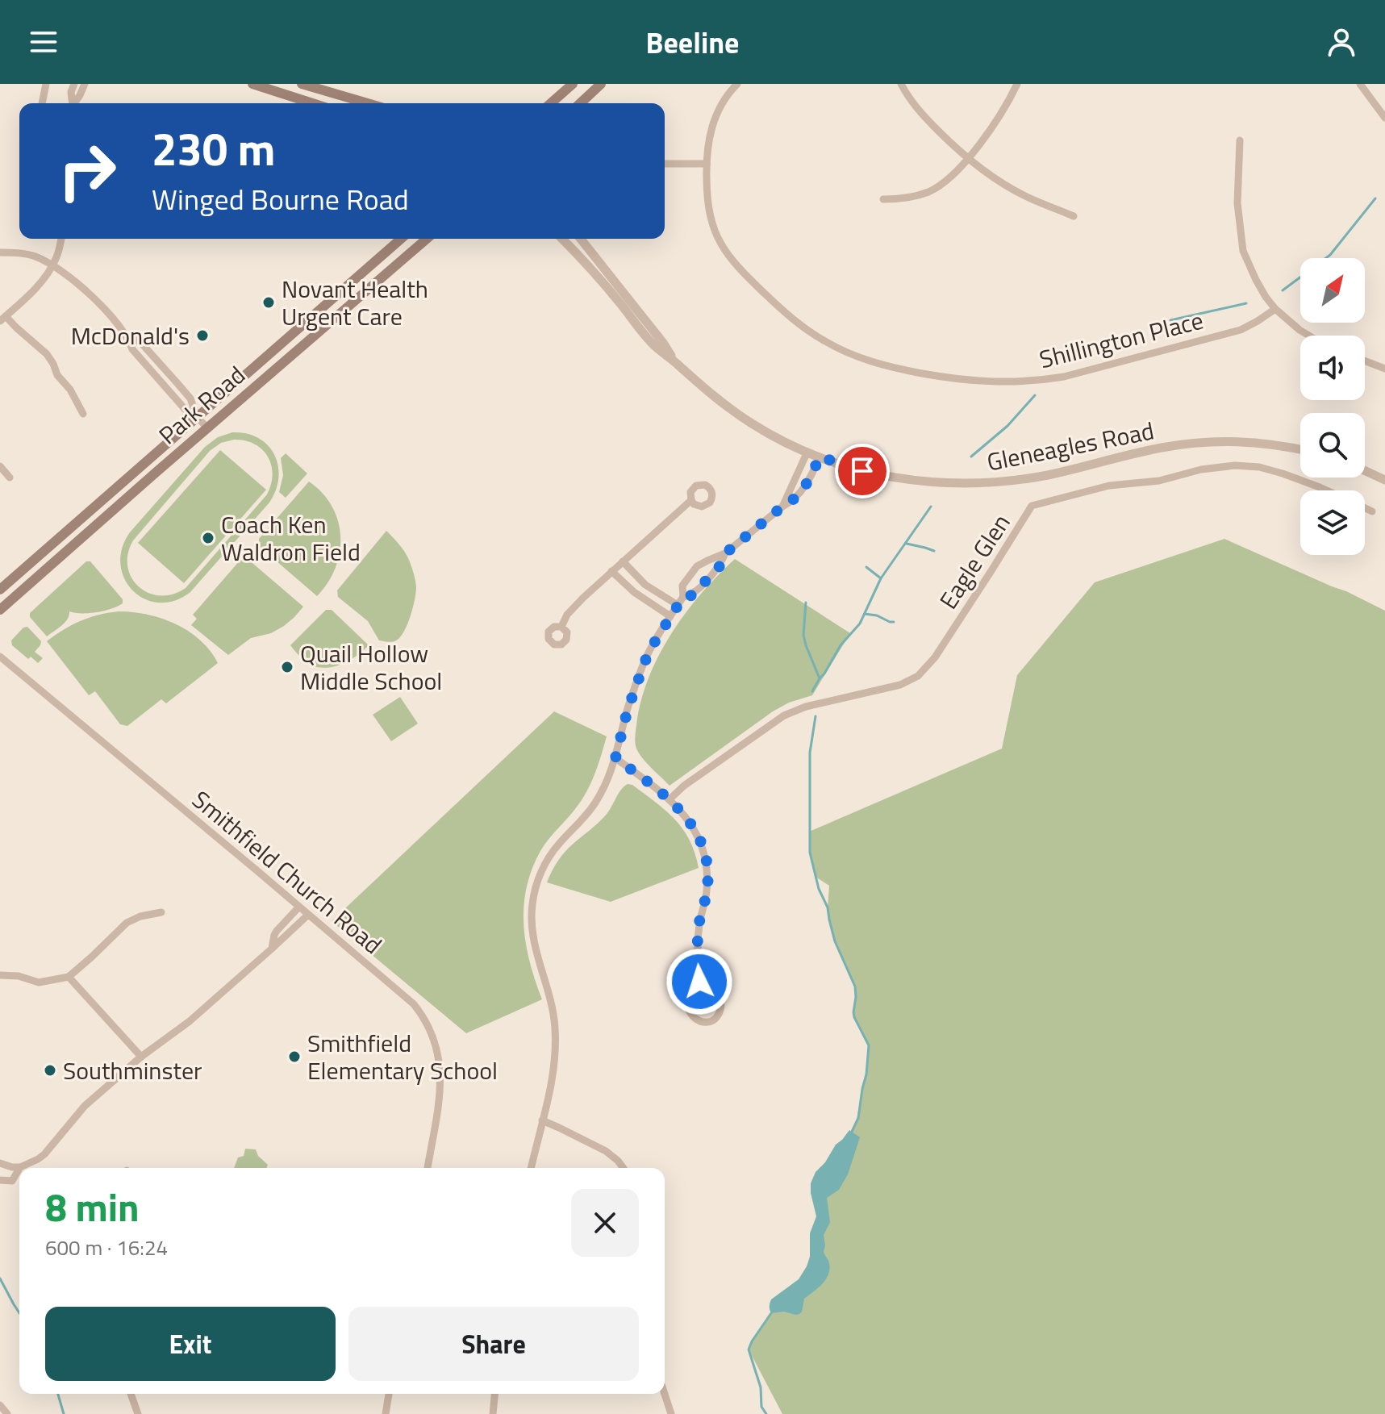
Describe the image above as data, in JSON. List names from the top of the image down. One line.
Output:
{"streets":{"main road":["Park Road"],"street":["Shillington Place","Gleneagles Road","Eagle Glen","Smithfield Church Road"]},"places":["Novant Health Urgent Care","McDonald's","Coach Ken Waldron Field","Quail Hollow Middle School","Smithfield Elementary School","Southminster"],"north":"top right","page":{"header":"Beeline","turn":["230 m","Winged Bourne Road"],"heading":["8 min","600 m · 16:24"],"buttons":["Exit","Share"]}}
